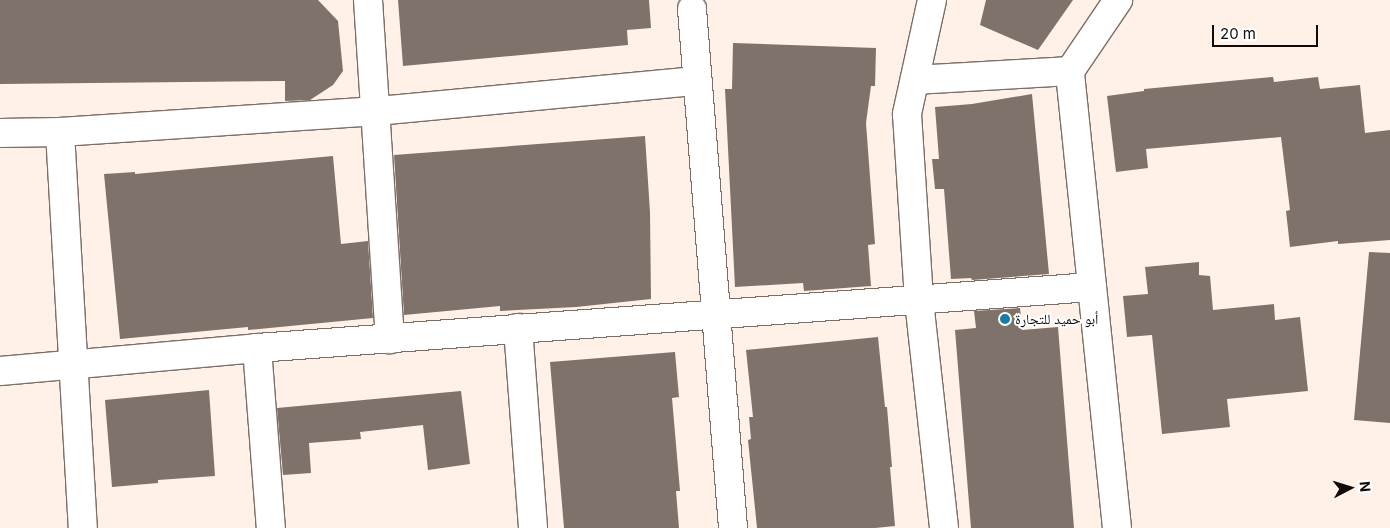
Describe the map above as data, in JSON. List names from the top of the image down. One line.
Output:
{"places":["أبو حميد للتجارة"],"scale_bar":"20 m","north":"right"}
